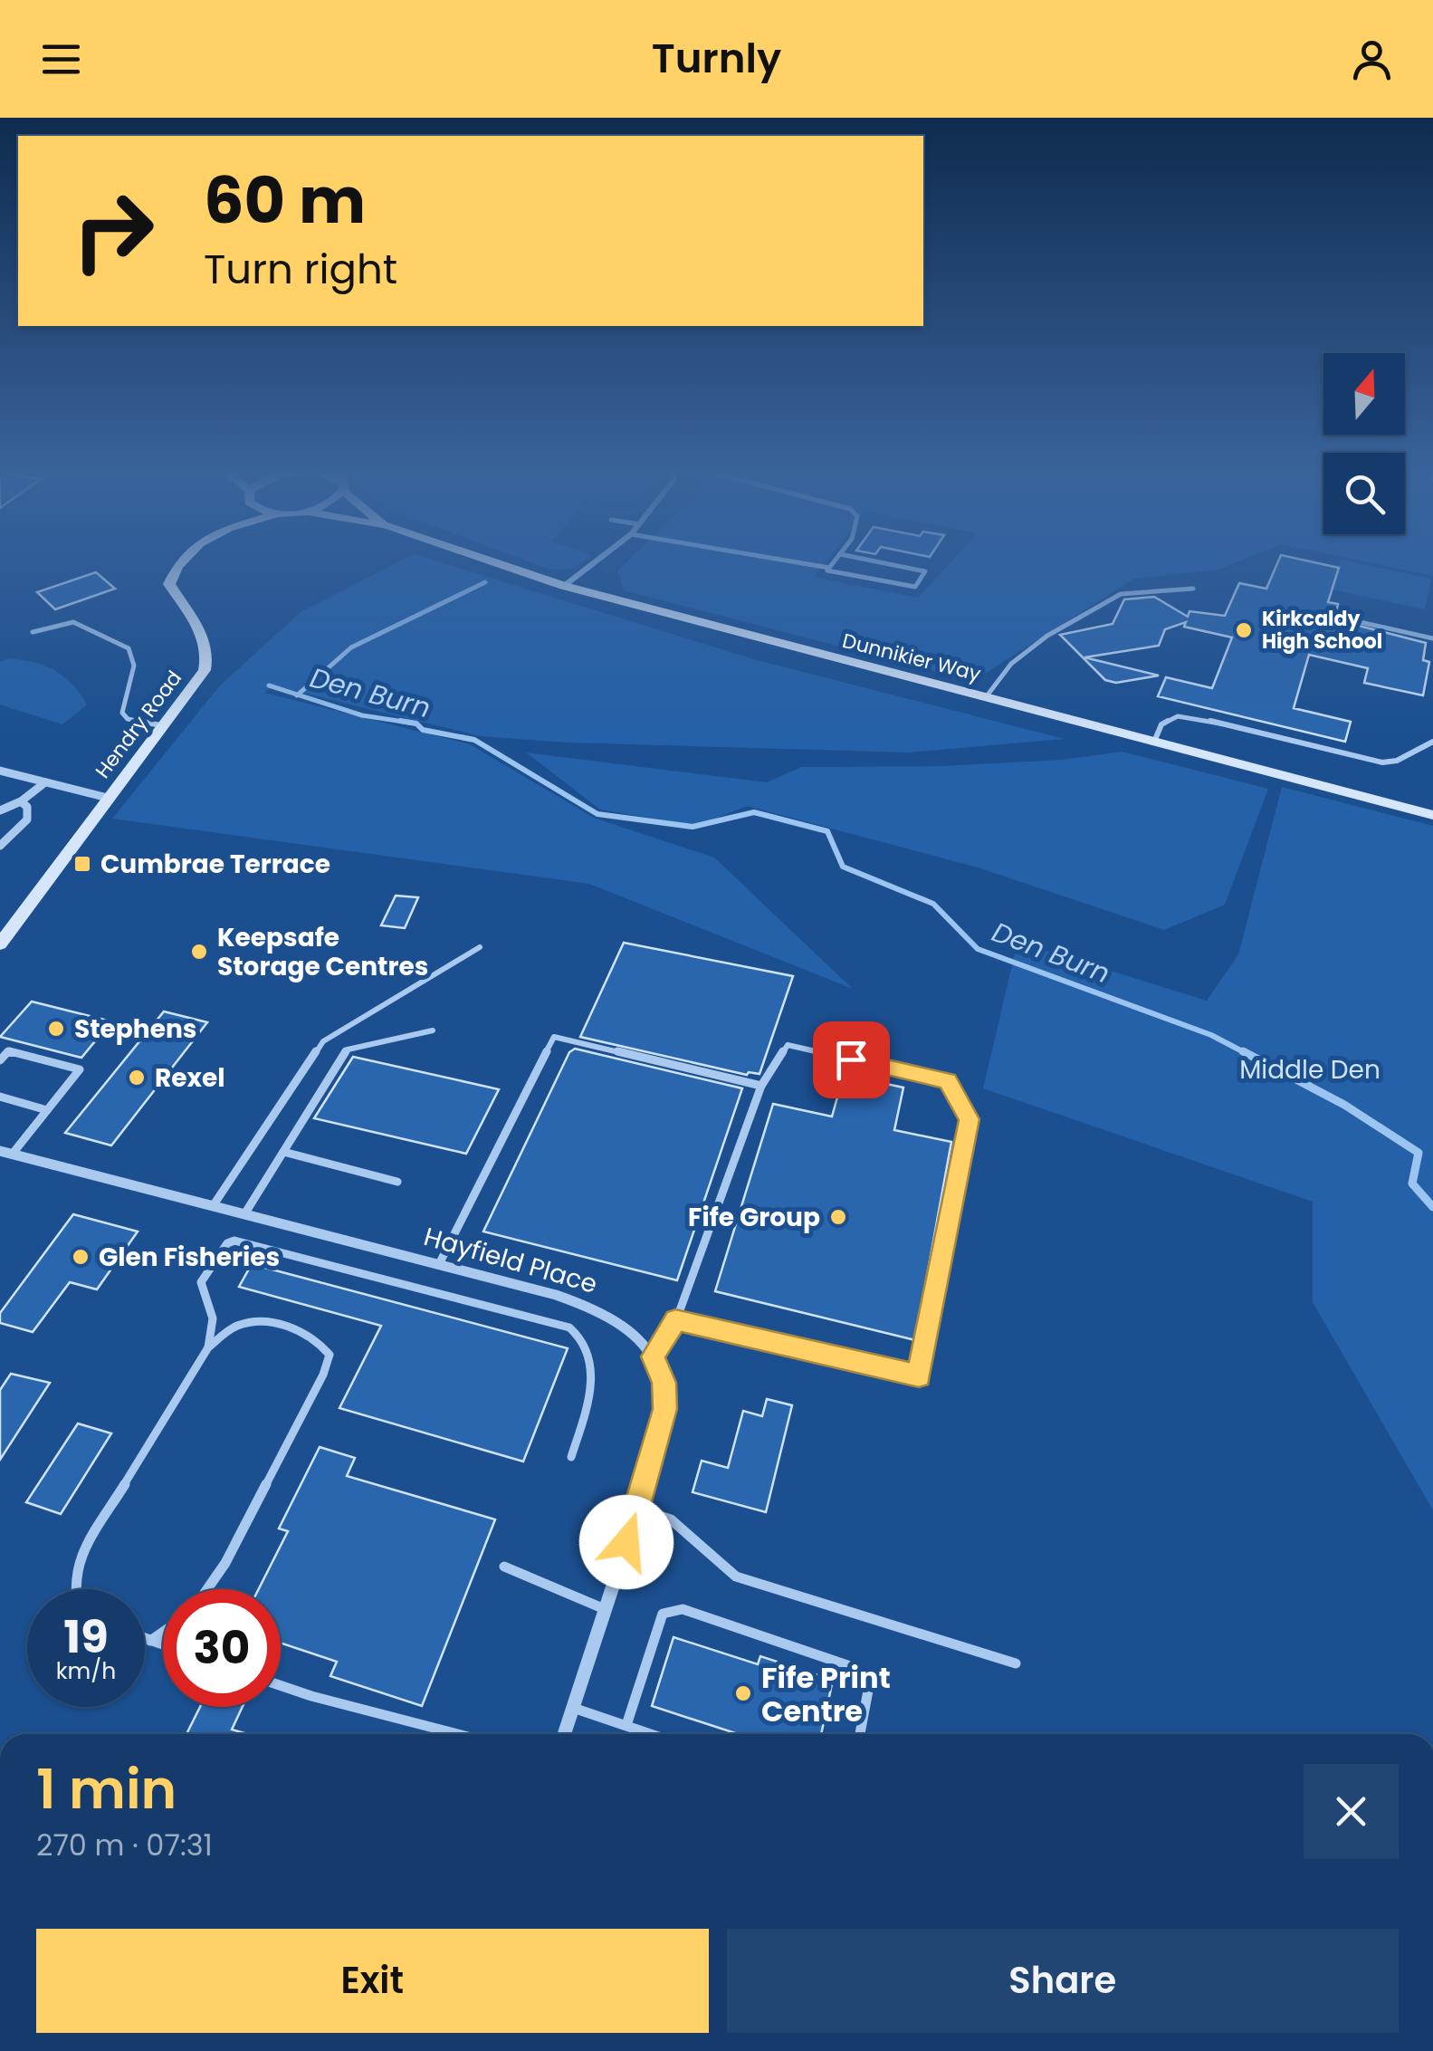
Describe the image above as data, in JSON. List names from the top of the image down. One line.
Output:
{"streets":{"main road":["Dunnikier Way","Hendry Road"],"street":["Hayfield Place"]},"water":["Den Burn"],"parks":["Middle Den"],"places":{"other":["Kirkcaldy High School","Keepsafe Storage Centres","Stephens","Rexel","Fife Group","Glen Fisheries","Fife Print Centre"],"transit":["Cumbrae Terrace"]},"north":"top","page":{"header":"Turnly","turn":["60 m","Turn right"],"speed":"19 km/h","limit":"30","heading":["1 min","270 m · 07:31"],"buttons":["Exit","Share"]}}
